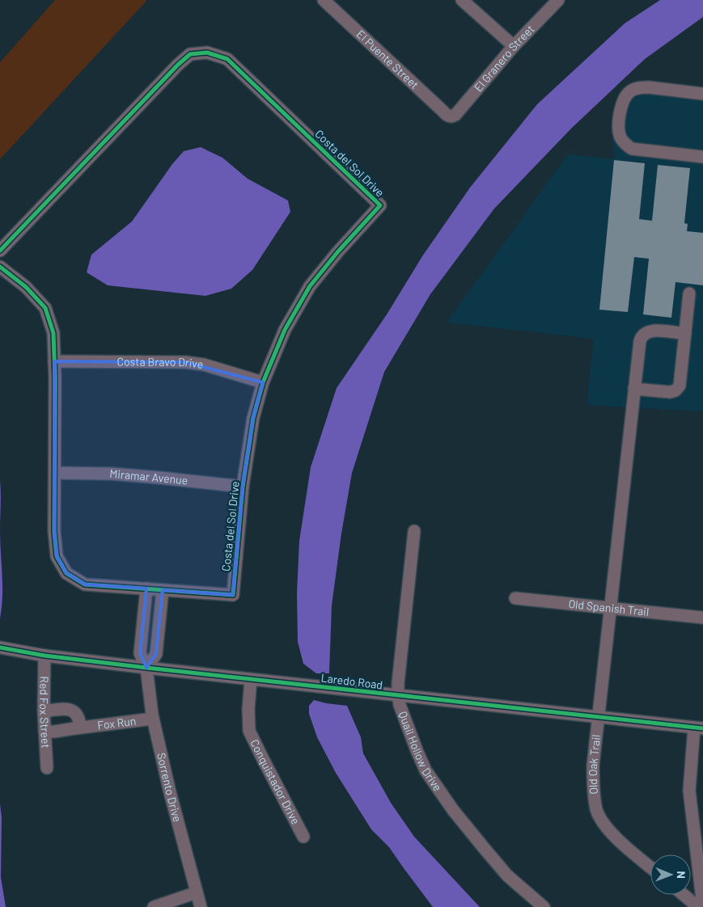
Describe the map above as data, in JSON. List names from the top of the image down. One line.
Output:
{"streets":{"street":["El Granero Street","El Puente Street","Costa del Sol Drive","Costa Bravo Drive","Miramar Avenue","Old Spanish Trail","Laredo Road","Red Fox Street","Fox Run","Quail Hollow Drive","Old Oak Trail","Conquistador Drive","Sorrento Drive"]},"crossings":[["El Granero Street","El Puente Street"],["Costa del Sol Drive","Costa Bravo Drive"],["Costa del Sol Drive","Miramar Avenue"],["Costa del Sol Drive","Sorrento Drive"],["Old Spanish Trail","Old Oak Trail"],["Laredo Road","Red Fox Street"],["Laredo Road","Quail Hollow Drive"],["Laredo Road","Old Oak Trail"],["Laredo Road","Conquistador Drive"],["Laredo Road","Sorrento Drive"],["Red Fox Street","Fox Run"],["Fox Run","Sorrento Drive"]],"north":"right"}
